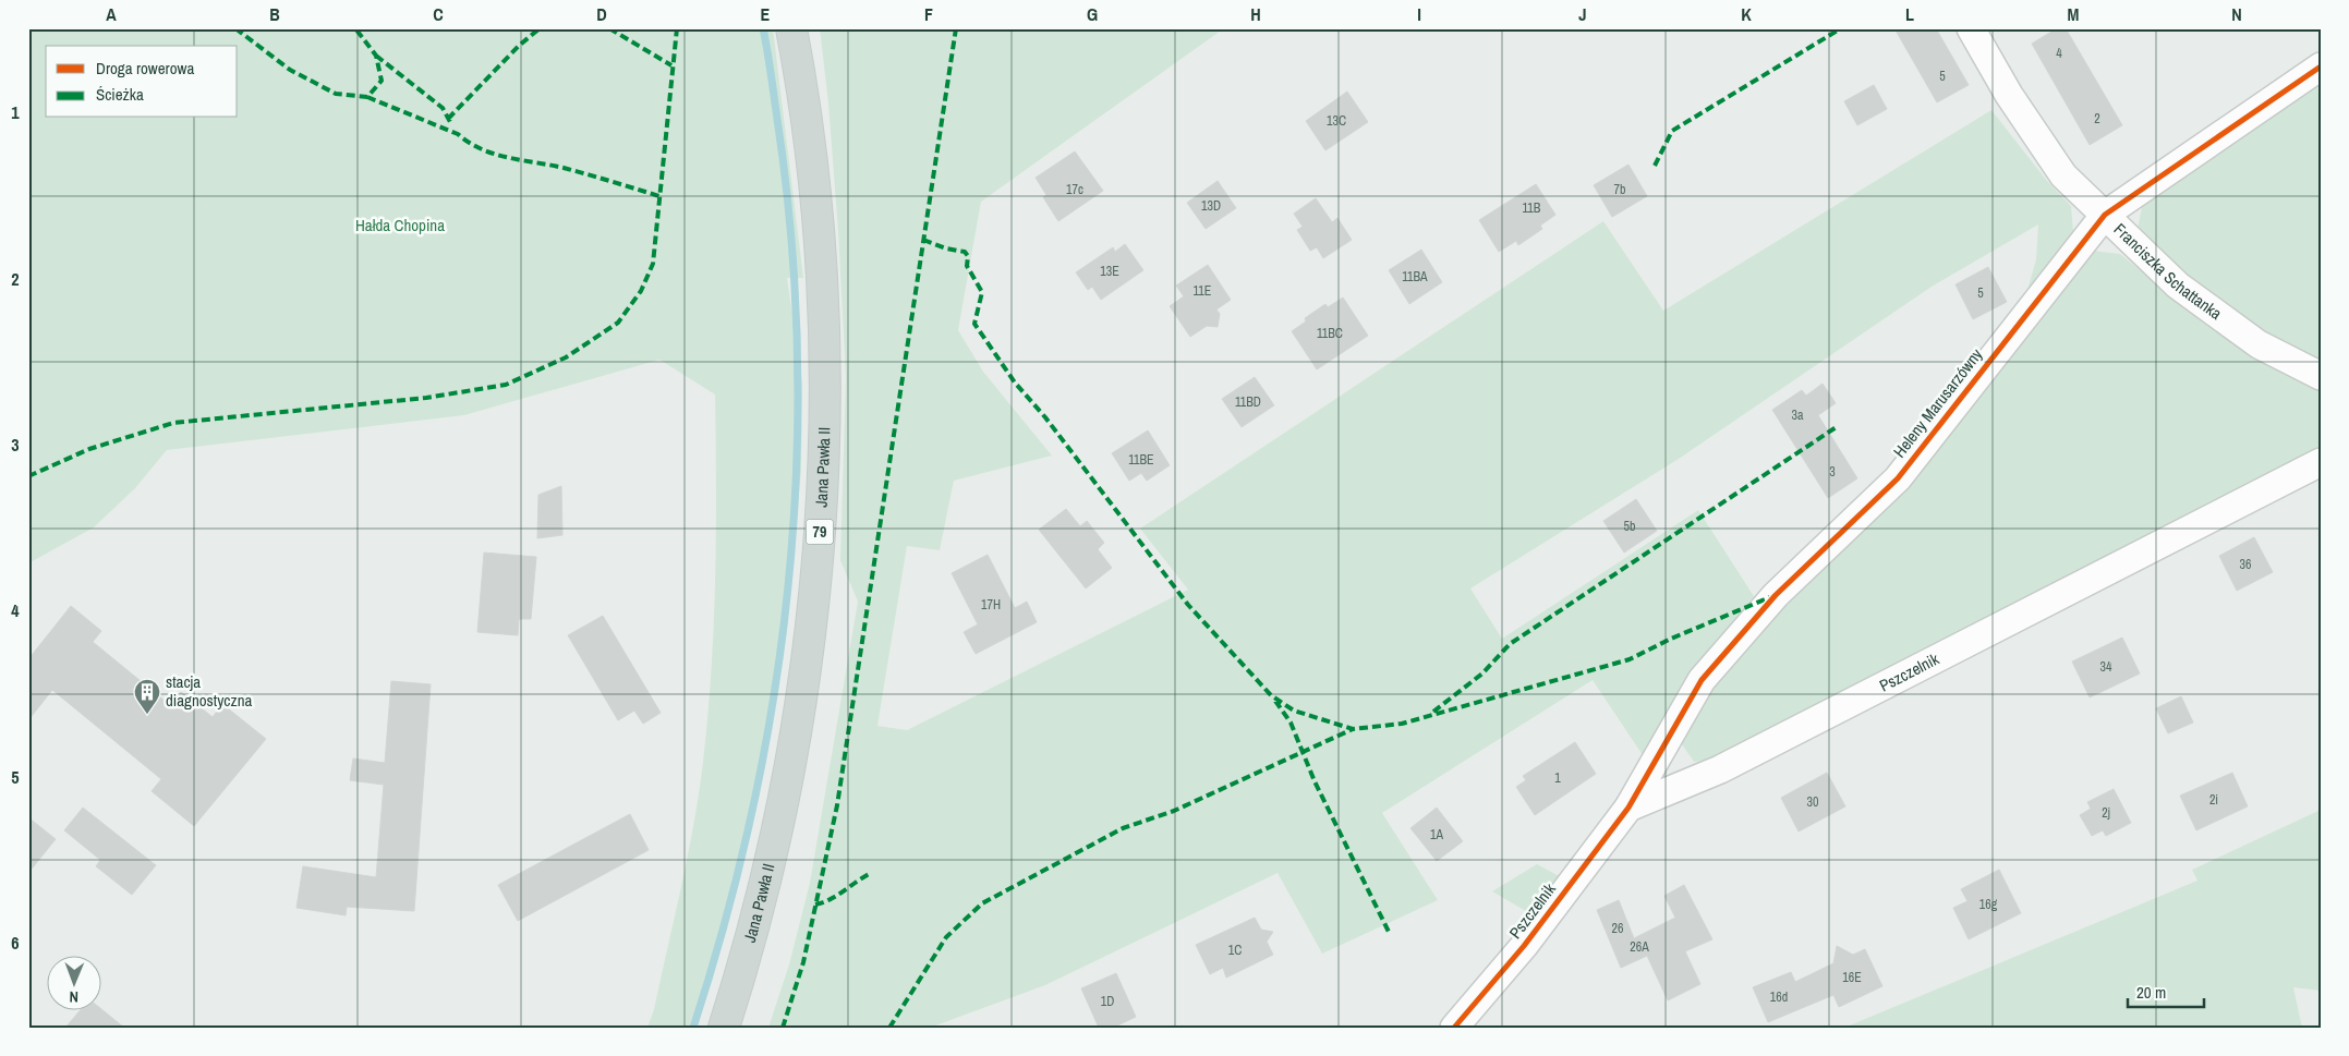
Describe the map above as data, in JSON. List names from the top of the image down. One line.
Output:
{"streets":{"main road":["Jana Pawła II","79"],"street":["Franciszka Schattanka","Heleny Marusarzówny","Pszczelnik"]},"crossings":[["Franciszka Schattanka","Heleny Marusarzówny"],["Heleny Marusarzówny","Pszczelnik"]],"parks":["Hałda Chopina"],"places":{"building":["stacja diagnostyczna"]},"house_numbers":["4","5","2","13C","17c","7b","13D","11B","13E","11BA","11E","5","11BC","11BD","3a","11BE","3","5b","36","17H","34","1","2i","30","2j","1A","16g","26","26A","1C","16E","16d","1D"],"legend":["Droga rowerowa","Ścieżka"],"scale_bar":"20 m","north":"bottom","grid":{"columns":["A","B","C","D","E","F","G","H","I","J","K","L","M","N"],"rows":["1","2","3","4","5","6"]}}
